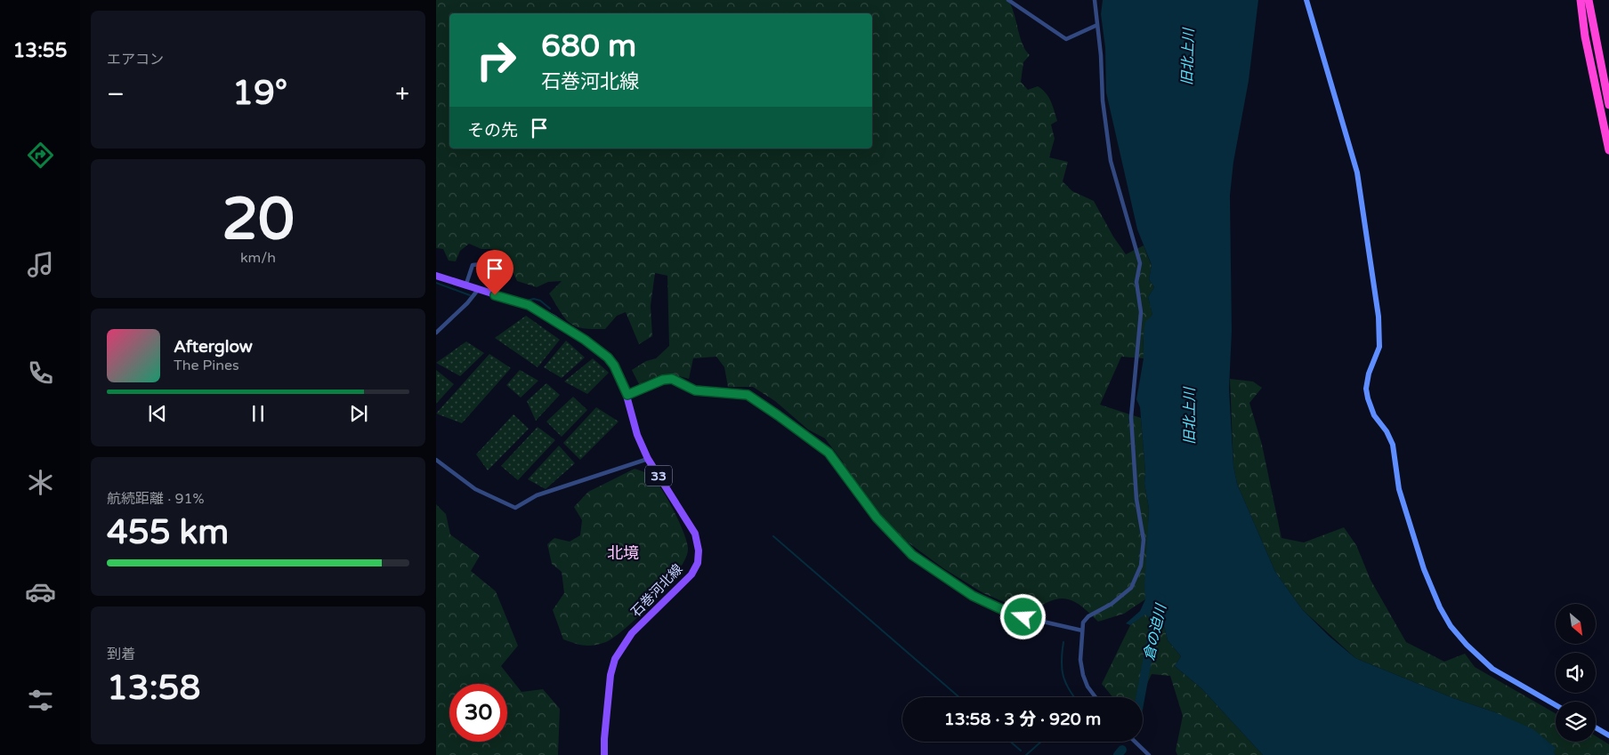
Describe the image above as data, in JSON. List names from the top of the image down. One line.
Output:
{"streets":{"main road":["33","石巻河北線"]},"districts":["北境"],"water":["旧北上川","倉の迫川"],"north":"bottom right","page":{"tabs":"13:55","tile":["エアコン",["20","km/h"],["航続距離 · 91%","455 km"],["到着","13:58"]],"turn":["680 m","石巻河北線"],"heat":["−","19°","+"],"then":"その先","song":["Afterglow","The Pines"],"limit":"30","trip":"13:58 · 3 分 · 920 m"}}
